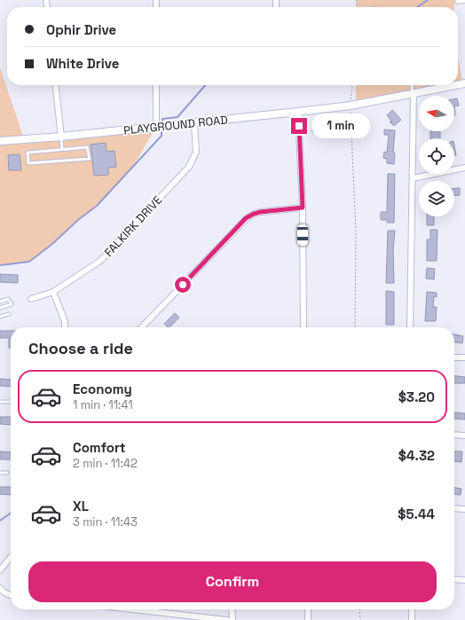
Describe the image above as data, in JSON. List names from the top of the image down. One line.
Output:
{"streets":{"main road":["PLAYGROUND ROAD"],"street":["FALKIRK DRIVE"]},"crossings":[["PLAYGROUND ROAD","FALKIRK DRIVE"]],"north":"left","page":{"banner":["Ophir Drive","White Drive"],"bubble":"1 min","heading":"Choose a ride","list":[{"name":"Economy","note":"1 min · 11:41","value":"$3.20"},{"name":"Comfort","note":"2 min · 11:42","value":"$4.32"},{"name":"XL","note":"3 min · 11:43","value":"$5.44"}],"buttons":"Confirm"}}
